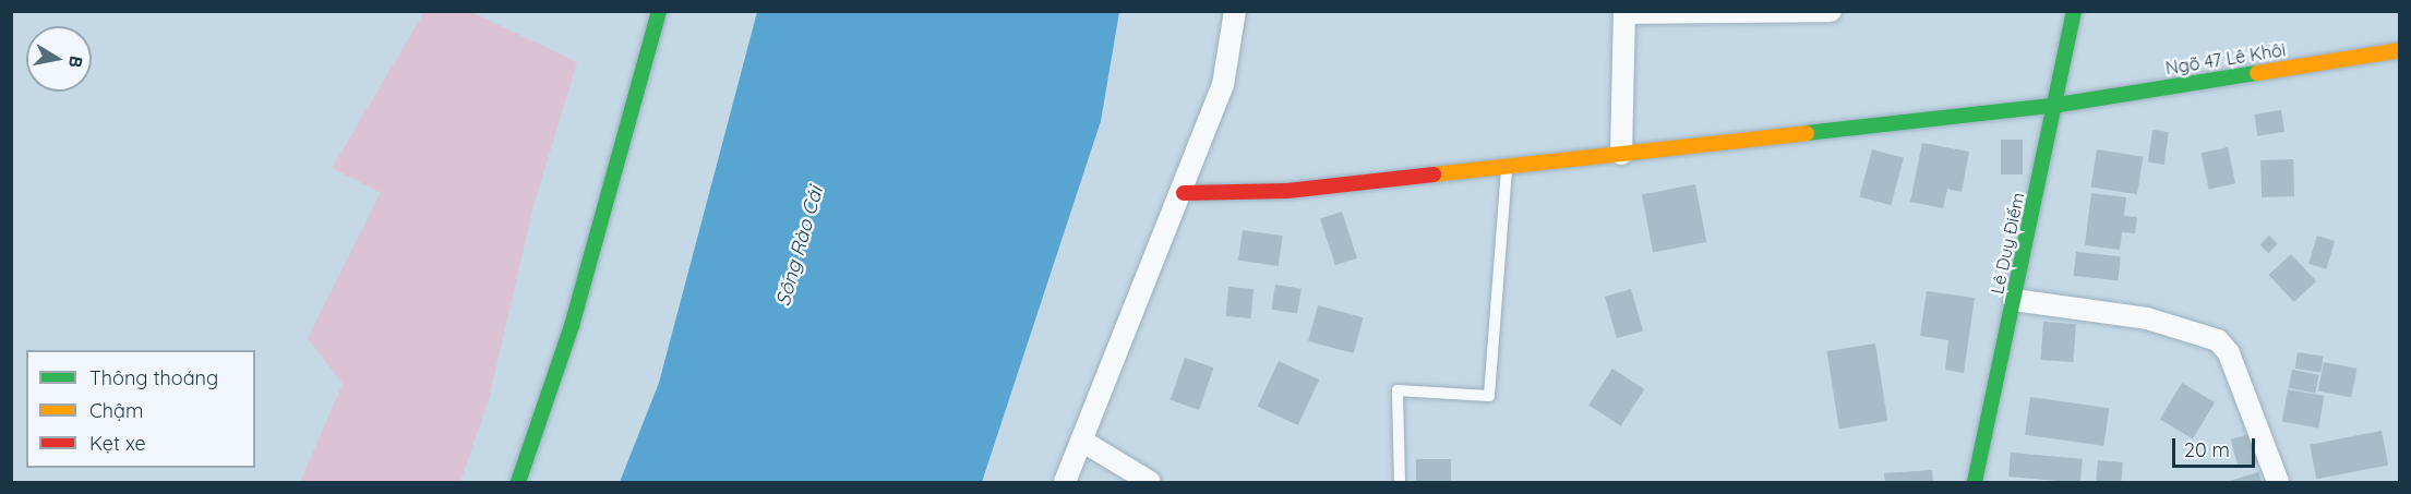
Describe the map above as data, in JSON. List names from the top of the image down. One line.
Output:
{"streets":{"street":["Ngõ 47 Lê Khôi","Lê Duy Điếm"]},"crossings":[["Ngõ 47 Lê Khôi","Lê Duy Điếm"]],"water":["Sông Rào Cái"],"legend":["Thông thoáng","Chậm","Kẹt xe"],"scale_bar":"20 m","north":"right"}
